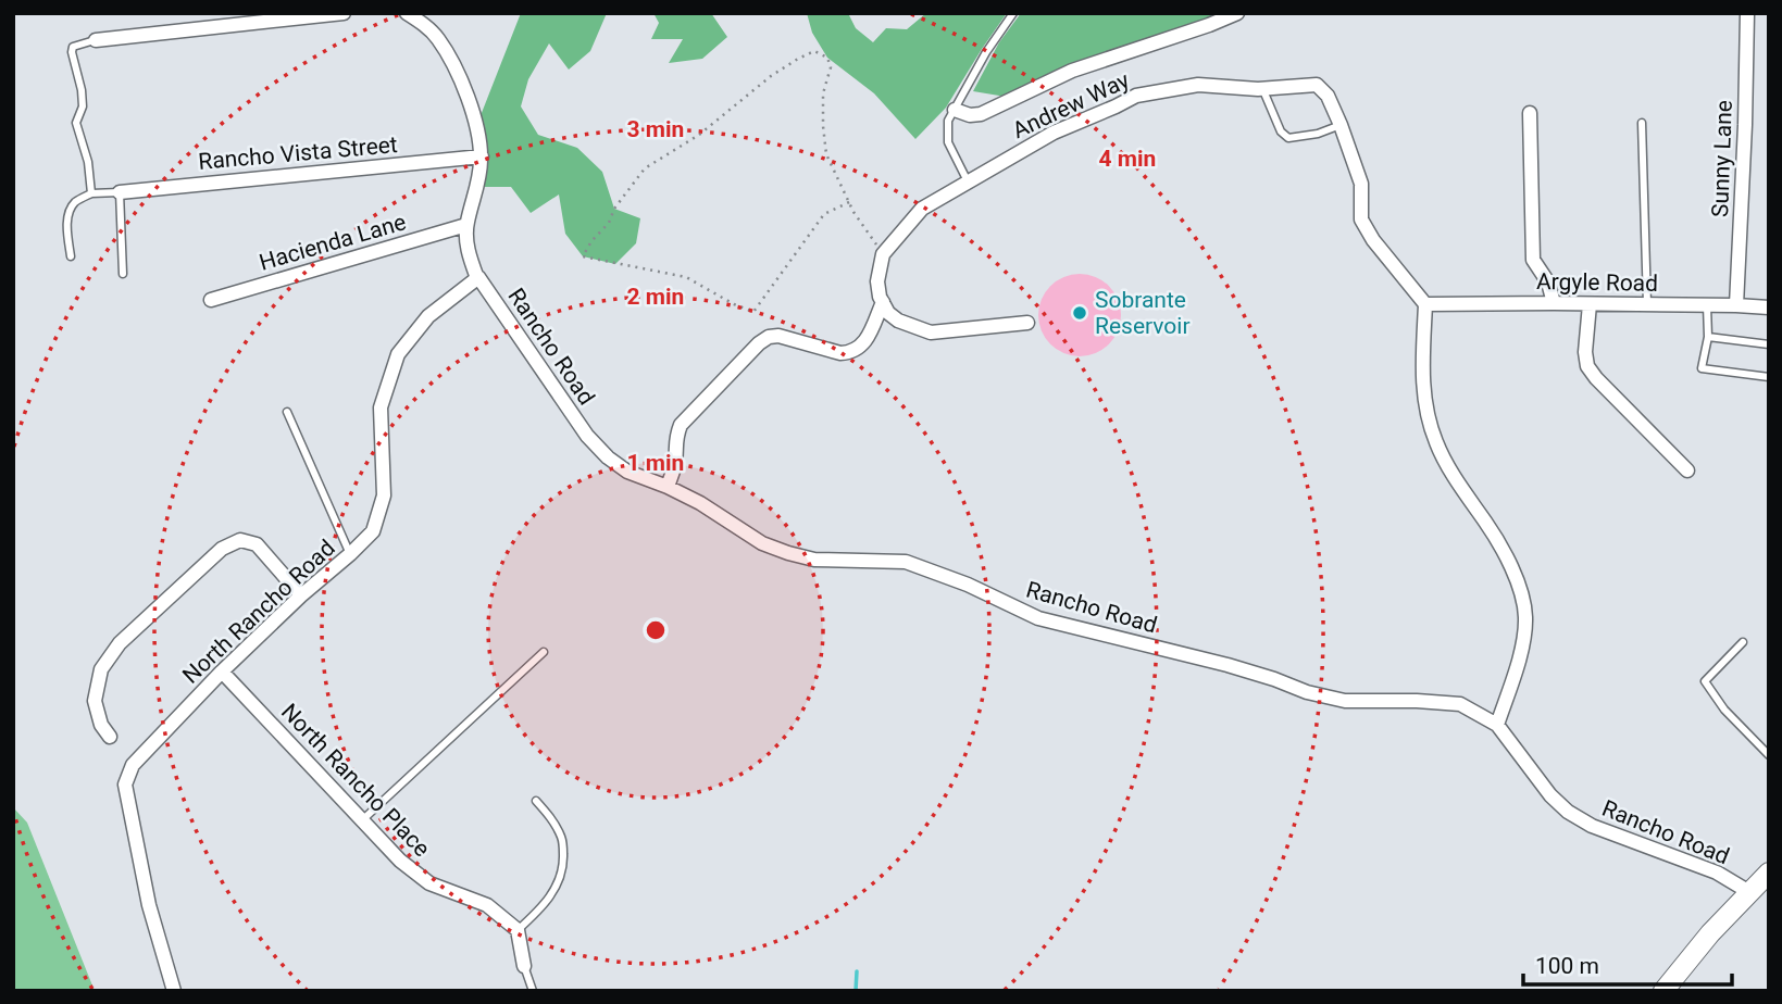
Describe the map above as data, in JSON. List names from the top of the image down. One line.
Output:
{"streets":{"street":["Andrew Way","Rancho Vista Street","Sunny Lane","Hacienda Lane","Argyle Road","Rancho Road","North Rancho Road","North Rancho Place"]},"crossings":[["Andrew Way","Argyle Road"],["Sunny Lane","Argyle Road"],["Rancho Road","North Rancho Road"],["North Rancho Road","North Rancho Place"]],"places":["Sobrante Reservoir"],"scale_bar":"100 m","rings":["3 min","4 min","2 min","1 min"]}
